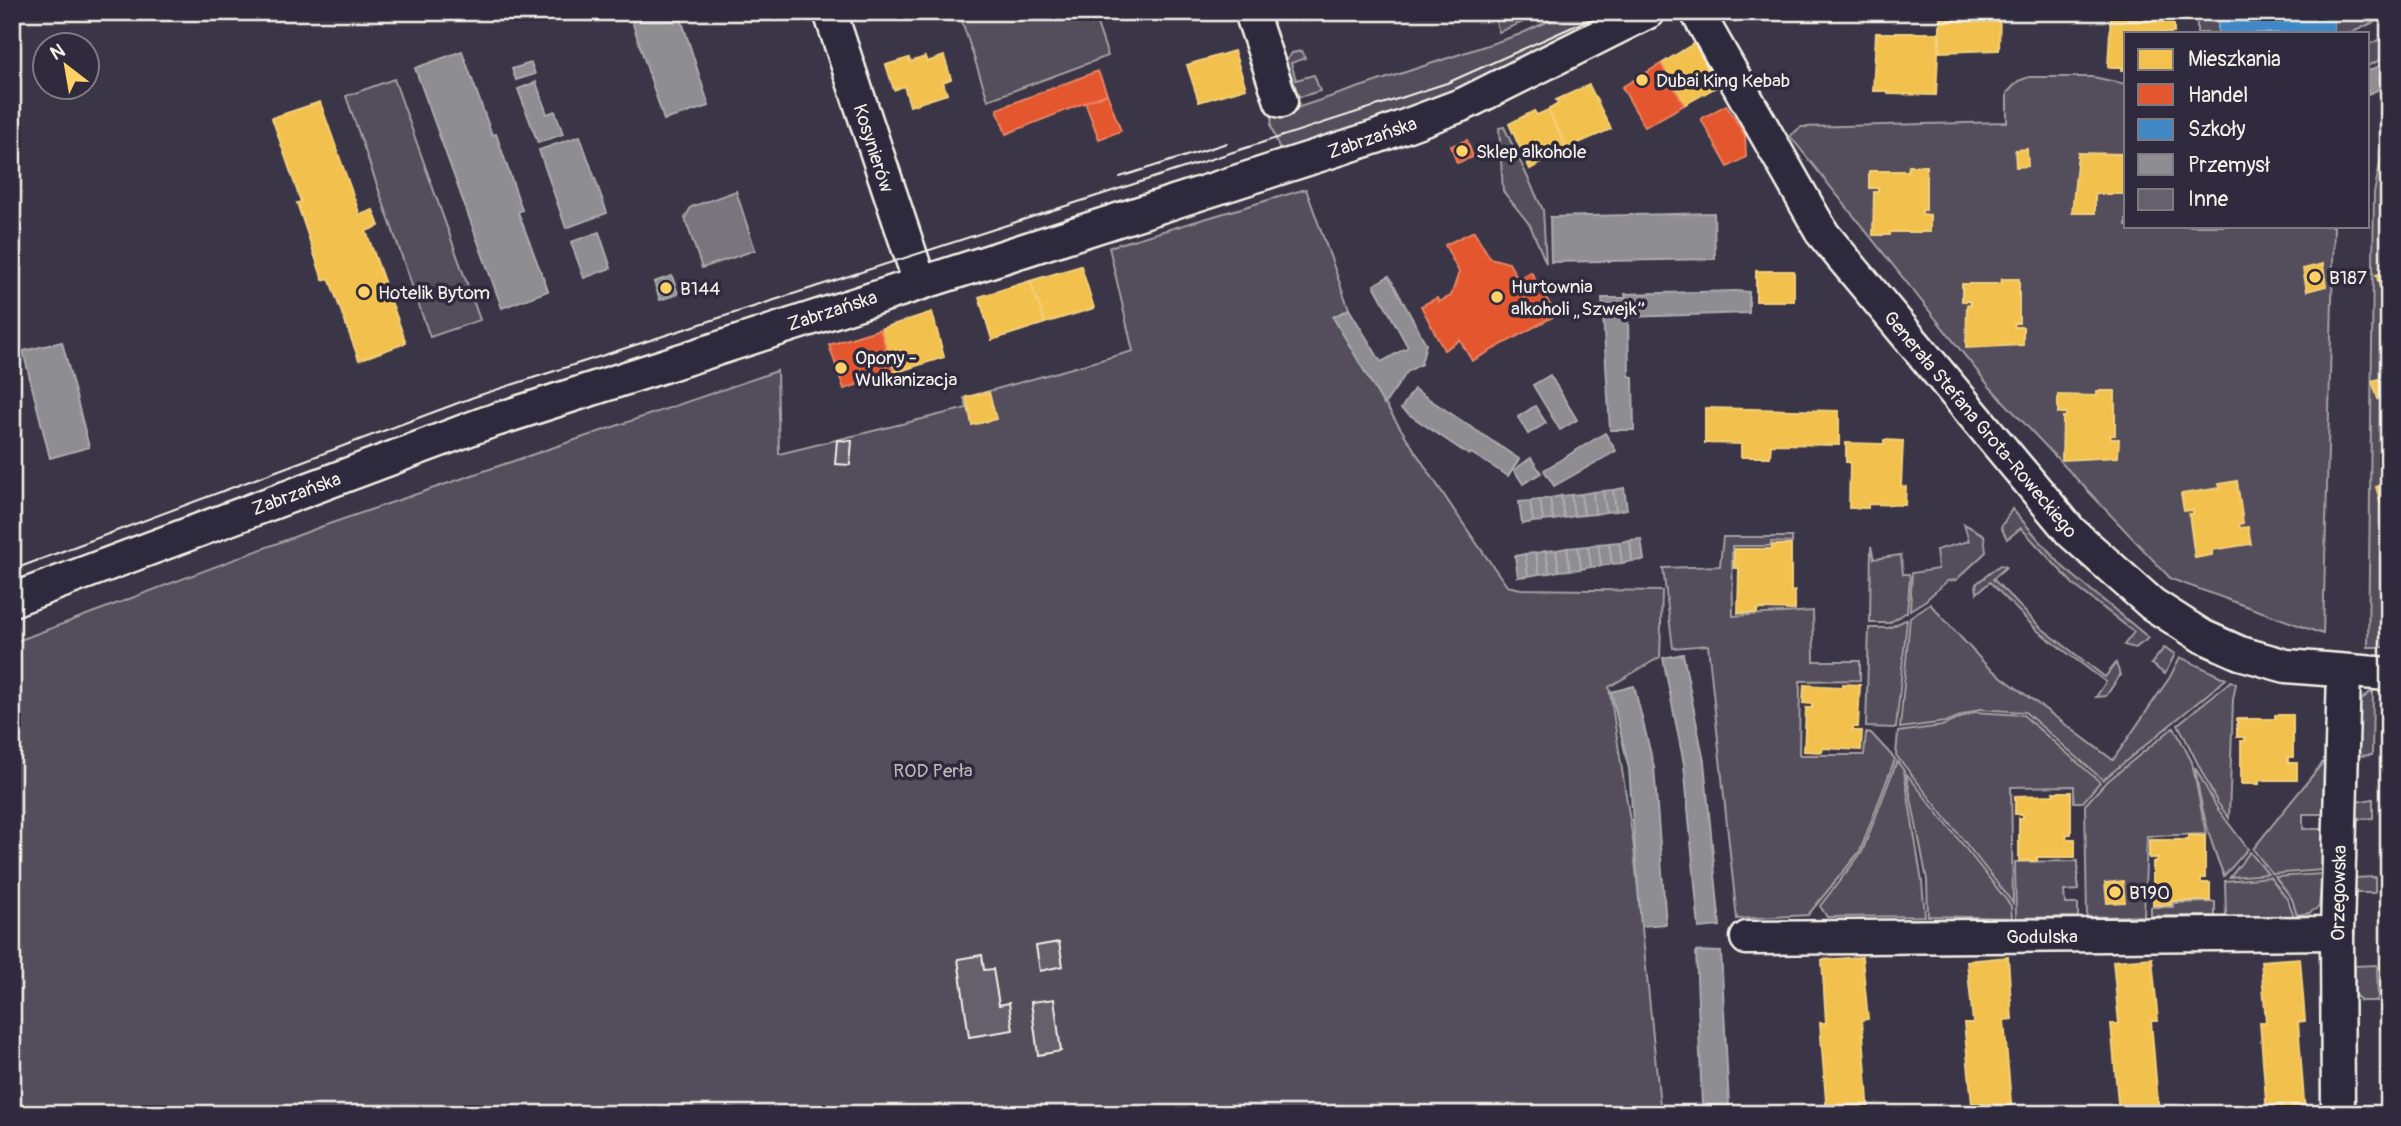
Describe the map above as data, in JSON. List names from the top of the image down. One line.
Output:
{"streets":{"street":["Zabrzańska","Kosynierów","Generała Stefana Grota-Roweckiego","Orzegowska","Godulska"]},"crossings":[["Zabrzańska","Kosynierów"],["Generała Stefana Grota-Roweckiego","Orzegowska"],["Orzegowska","Godulska"]],"parks":["ROD Perła"],"places":["Dubai King Kebab","Sklep alkohole","B187","B144","Hotelik Bytom","Hurtownia alkoholi „Szwejk”","Opony - Wulkanizacja","B190"],"legend":["Mieszkania","Handel","Szkoły","Przemysł","Inne"],"north":"top left"}
